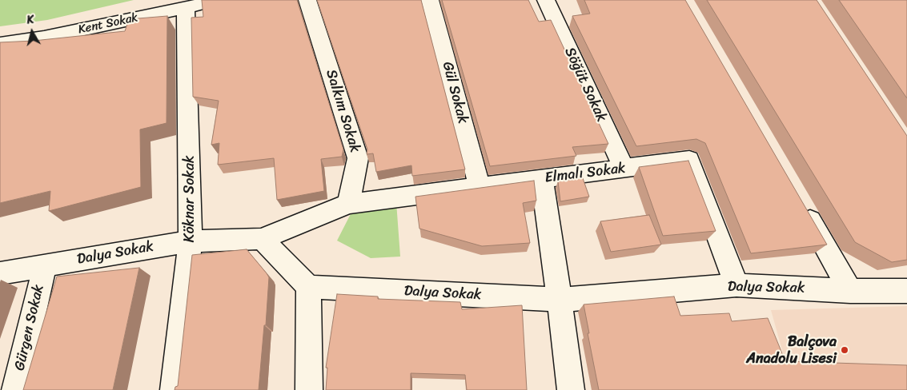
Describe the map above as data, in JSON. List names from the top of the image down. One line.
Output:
{"streets":{"street":["Kent Sokak","Söğüt Sokak","Gül Sokak","Salkım Sokak","Elmalı Sokak","Köknar Sokak","Dalya Sokak","Gürgen Sokak"]},"crossings":[["Kent Sokak","Köknar Sokak"],["Söğüt Sokak","Elmalı Sokak"],["Gül Sokak","Elmalı Sokak"],["Salkım Sokak","Elmalı Sokak"],["Elmalı Sokak","Dalya Sokak"],["Köknar Sokak","Dalya Sokak"],["Dalya Sokak","Gürgen Sokak"]],"places":["Balçova Anadolu Lisesi"],"north":"top"}
